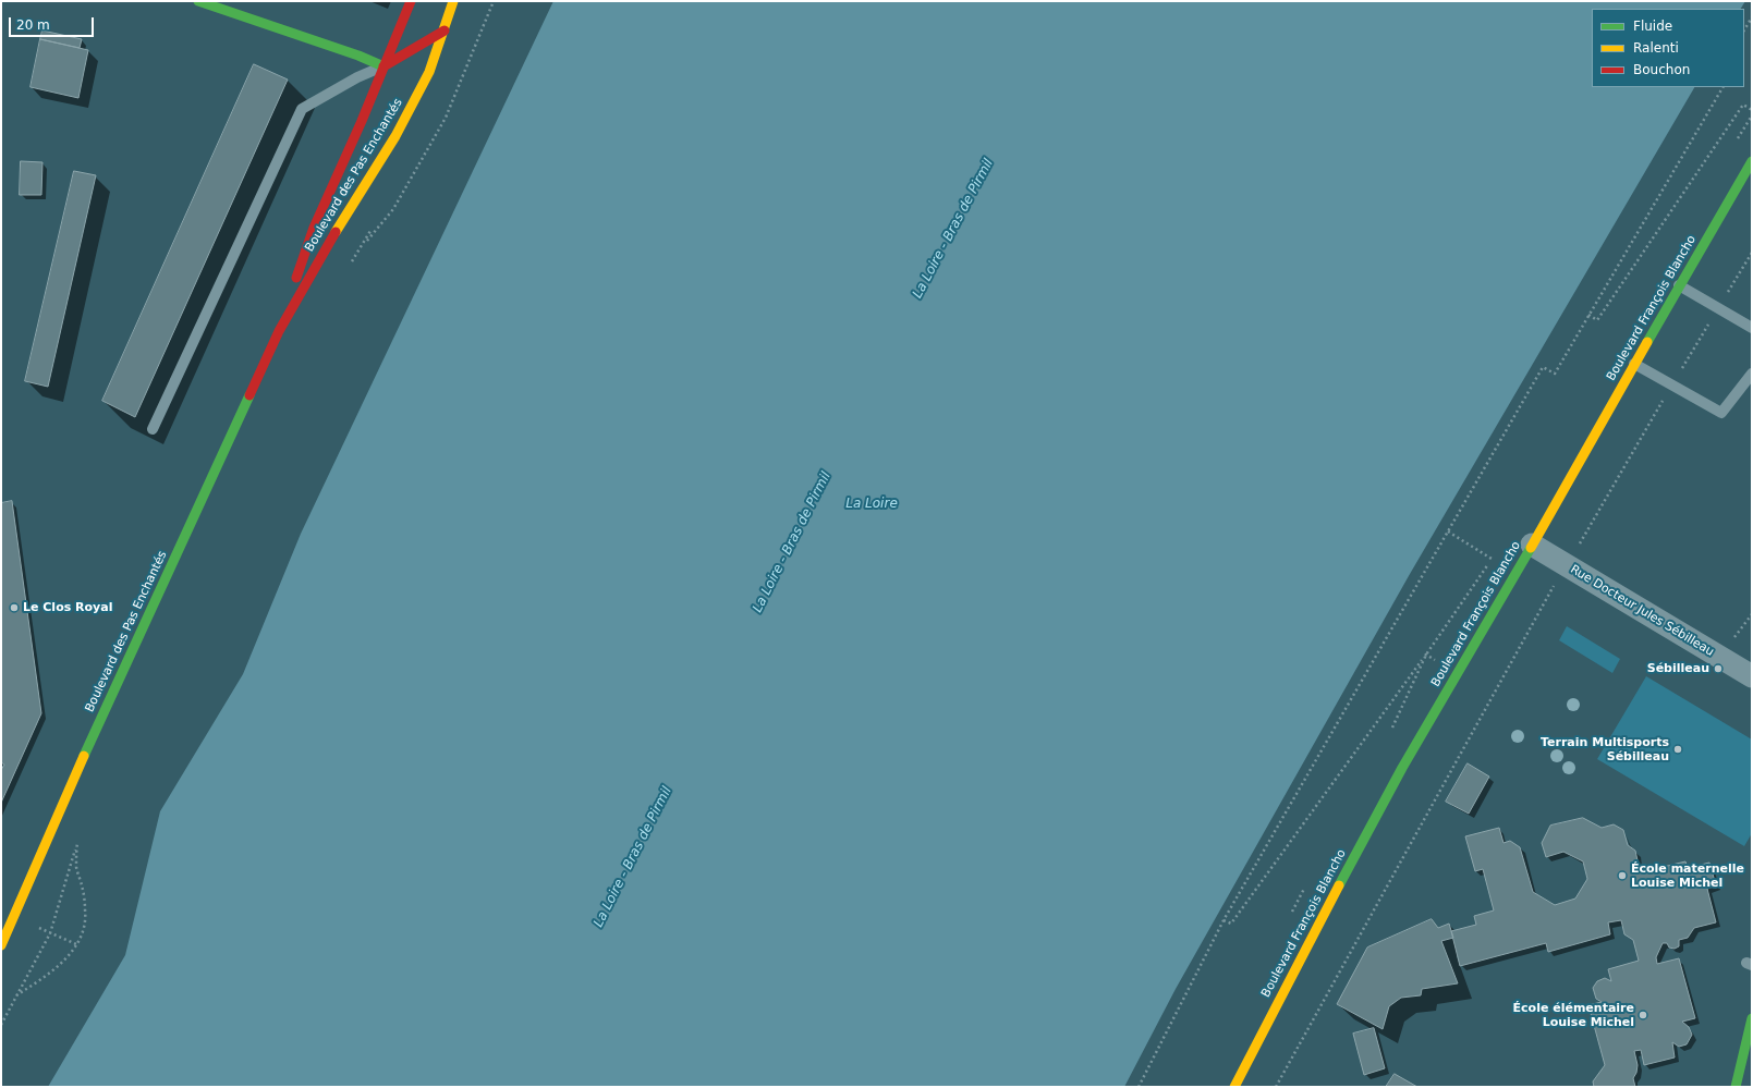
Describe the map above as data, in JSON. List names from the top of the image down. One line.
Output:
{"streets":{"main road":["Boulevard des Pas Enchantés","Boulevard François Blancho"],"street":["Rue Docteur Jules Sébilleau"]},"crossings":[["Boulevard François Blancho","Rue Docteur Jules Sébilleau"]],"water":["La Loire - Bras de Pirmil","La Loire"],"places":["Le Clos Royal","Sébilleau","Terrain Multisports Sébilleau","École maternelle Louise Michel","École élémentaire Louise Michel"],"legend":["Fluide","Ralenti","Bouchon"],"scale_bar":"20 m"}
